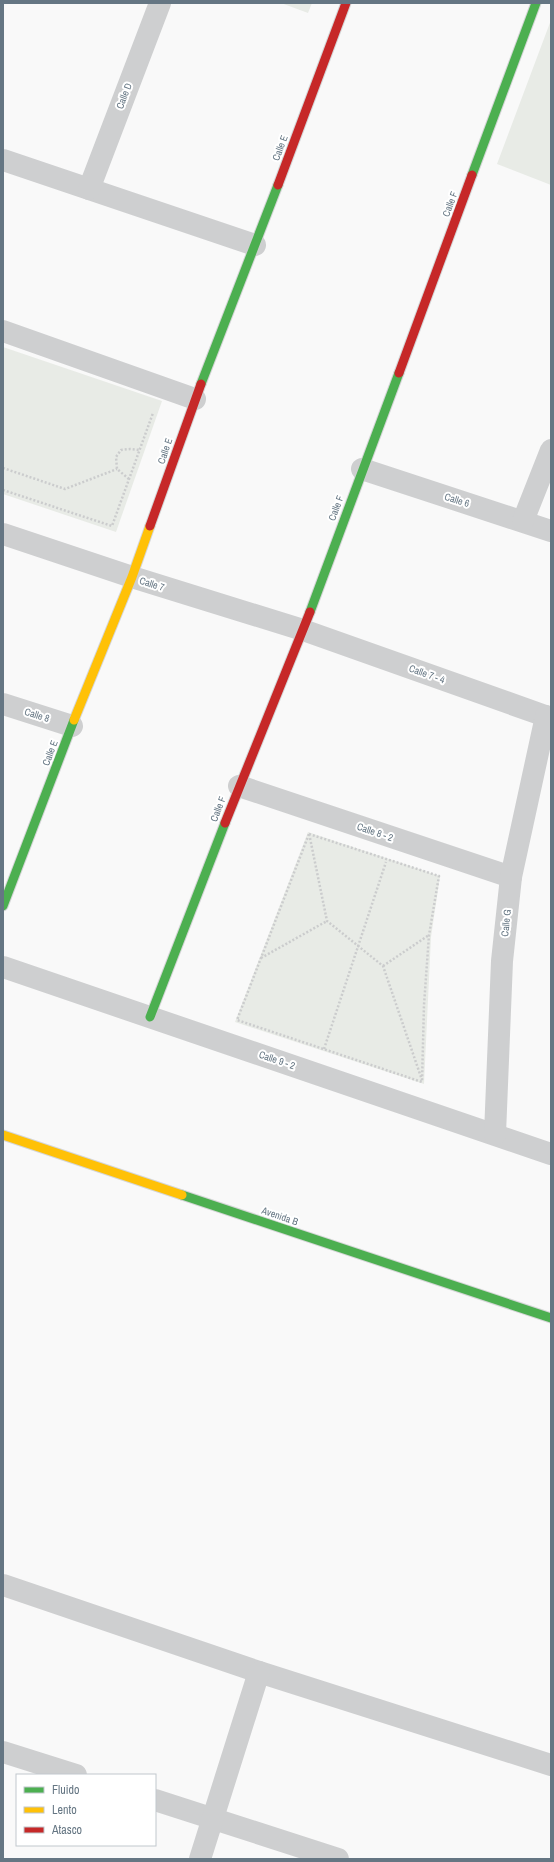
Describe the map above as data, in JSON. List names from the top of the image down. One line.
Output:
{"streets":{"street":["Calle D","Calle E","Calle F","Calle 6","Calle 7","Calle 7 - 4","Calle 8","Calle 8 - 2","Calle G","Calle 9 - 2","Avenida B"]},"crossings":[["Calle E","Calle 7"],["Calle E","Calle 8"],["Calle F","Calle 6"],["Calle F","Calle 7"],["Calle F","Calle 7 - 4"],["Calle F","Calle 8 - 2"],["Calle F","Calle 9 - 2"],["Calle 7","Calle 7 - 4"],["Calle 7 - 4","Calle G"],["Calle 8 - 2","Calle G"],["Calle G","Calle 9 - 2"]],"legend":["Fluido","Lento","Atasco"]}
